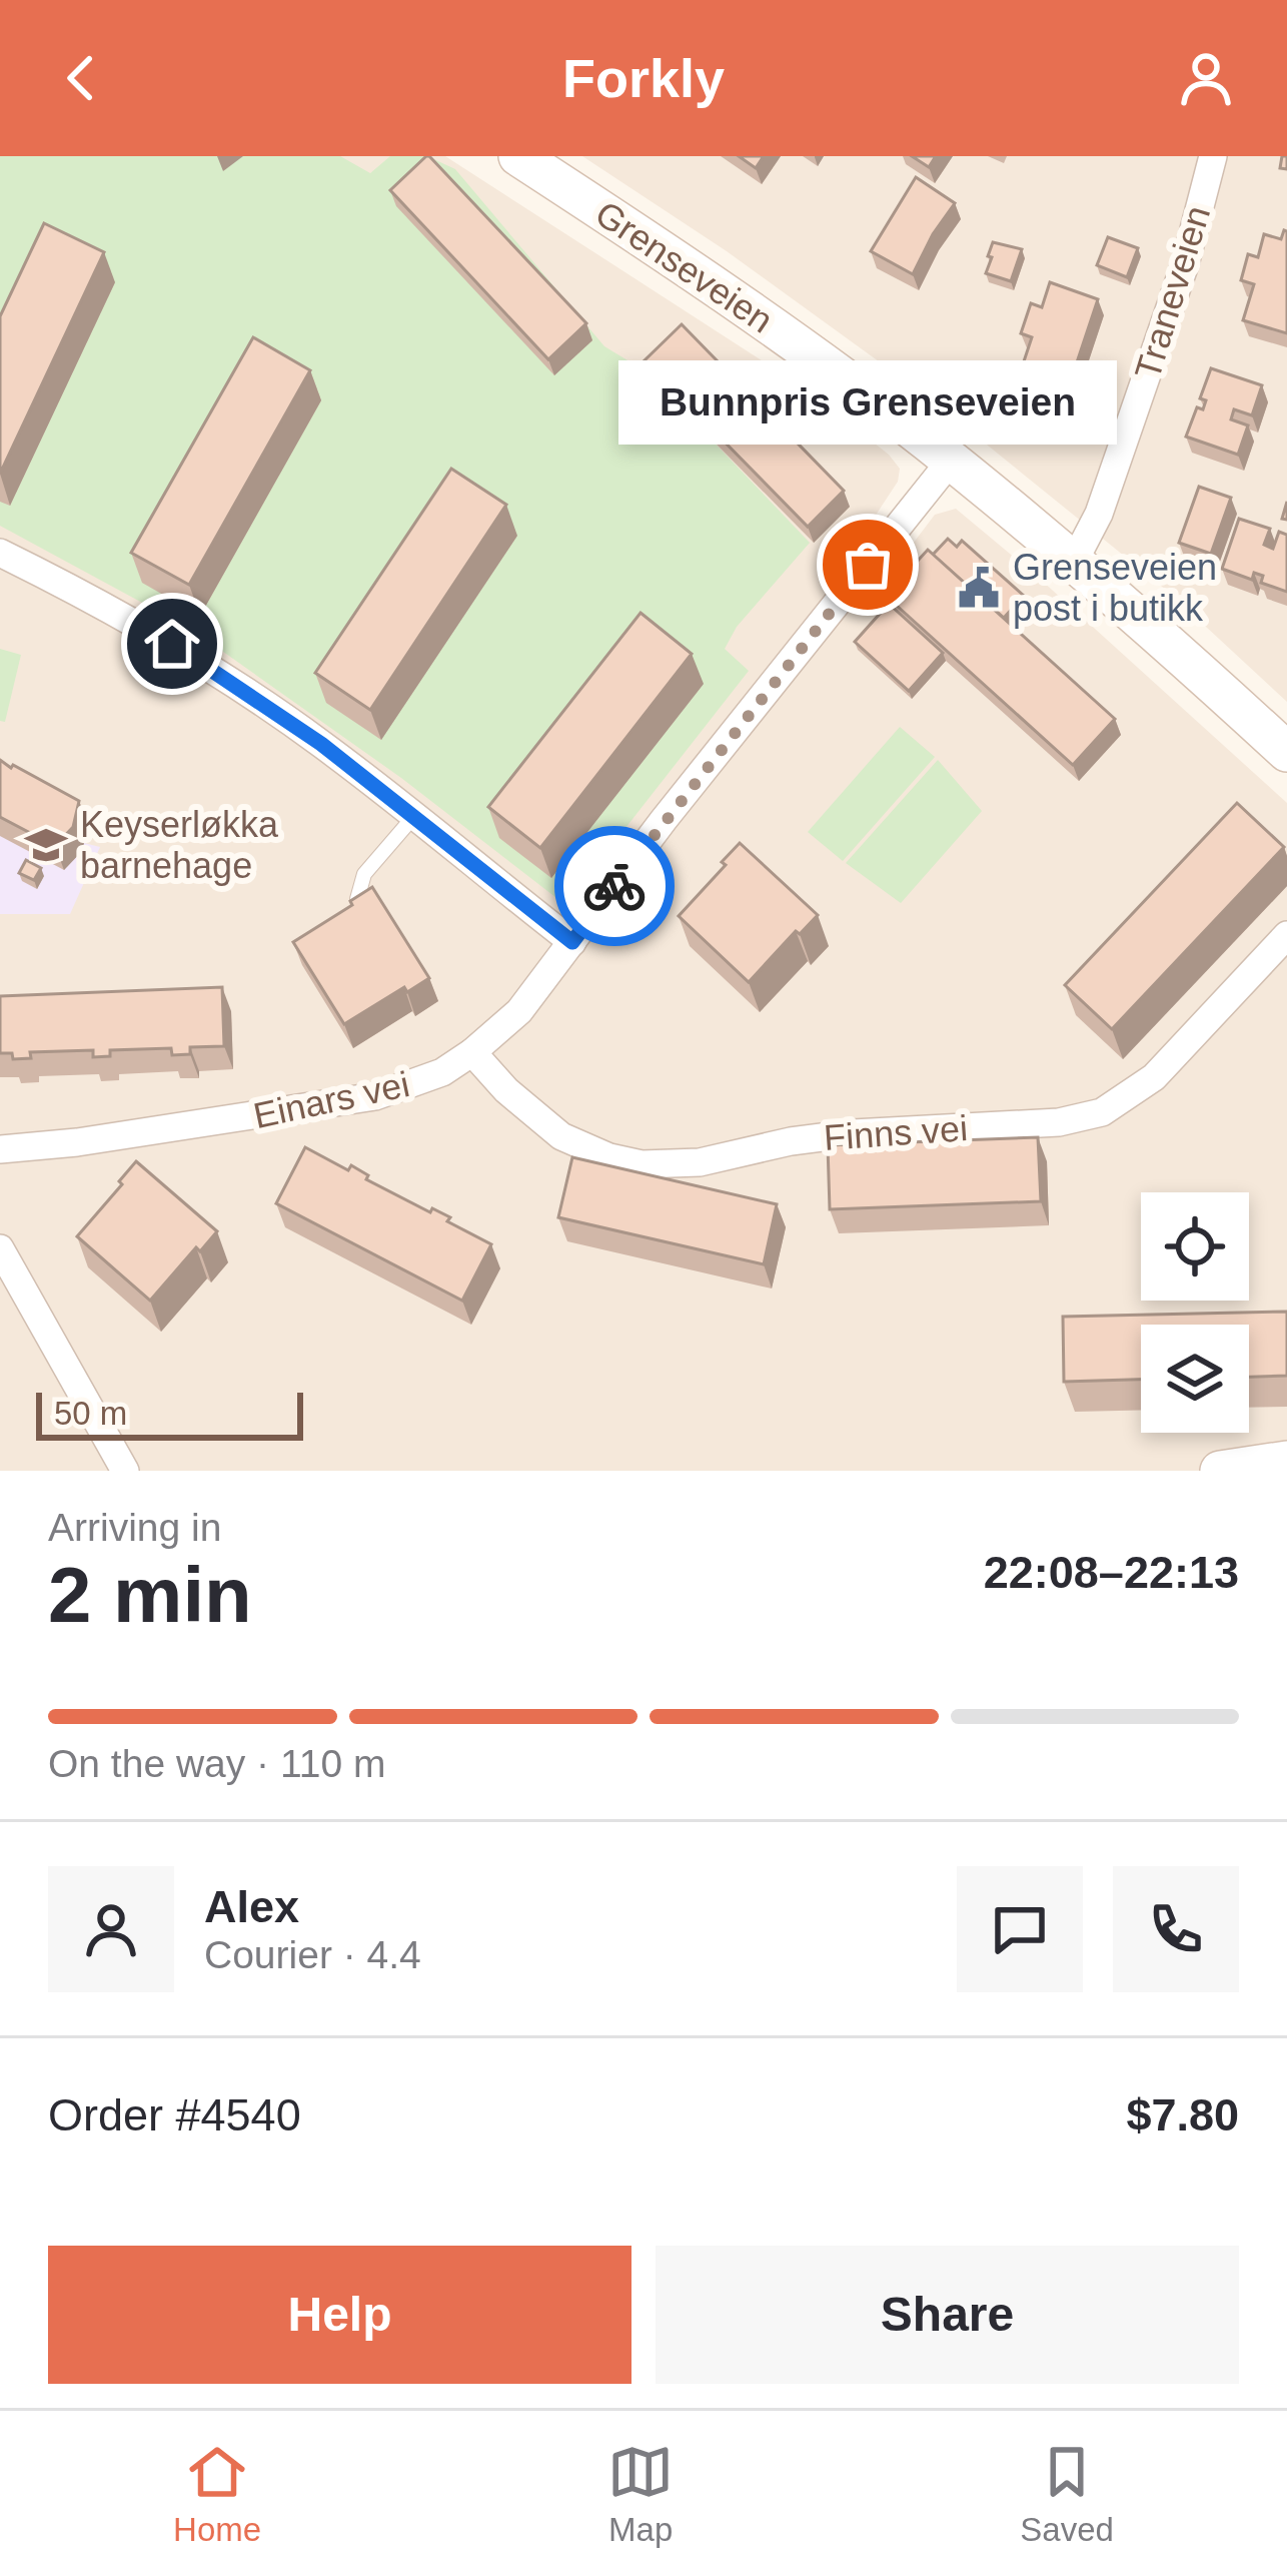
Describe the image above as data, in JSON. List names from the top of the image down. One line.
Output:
{"streets":{"main road":["Grenseveien"],"street":["Traneveien","Einars vei","Finns vei"]},"crossings":[["Grenseveien","Traneveien"],["Grenseveien","Einars vei"],["Einars vei","Finns vei"]],"places":{"other":["Bunnpris Grenseveien"],"public building":["Grenseveien post i butikk"],"school or university":["Keyserløkka barnehage"]},"scale_bar":"50 m","page":{"header":"Forkly","bubble":"Bunnpris Grenseveien","scale":"50 m","heading":["2 min","Arriving in","22:08–22:13"],"panel":["Alex","Courier · 4.4","Order #4540","$7.80"],"bar":"On the way · 110 m","buttons":["Help","Share"],"tabs":["Home","Map","Saved"]}}
